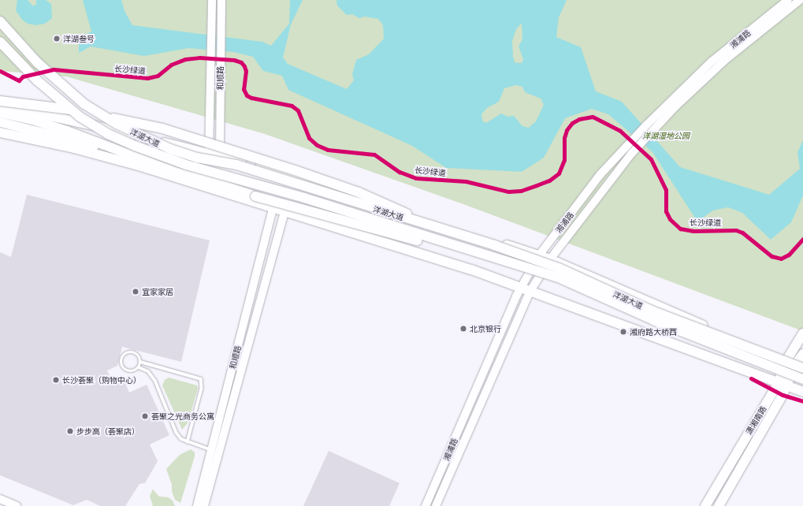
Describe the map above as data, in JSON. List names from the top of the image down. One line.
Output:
{"streets":{"main road":["湘浦路","和顺路","洋湖大道","潇湘南路"],"cycle path":["长沙绿道"]},"crossings":[["洋湖大道","潇湘南路"]],"parks":["洋湖湿地公园"],"places":["洋湖叁号","宜家家居","北京银行","湘府路大桥西","长沙荟聚（购物中心）","荟聚之光商务公寓","步步高（荟聚店）"]}
